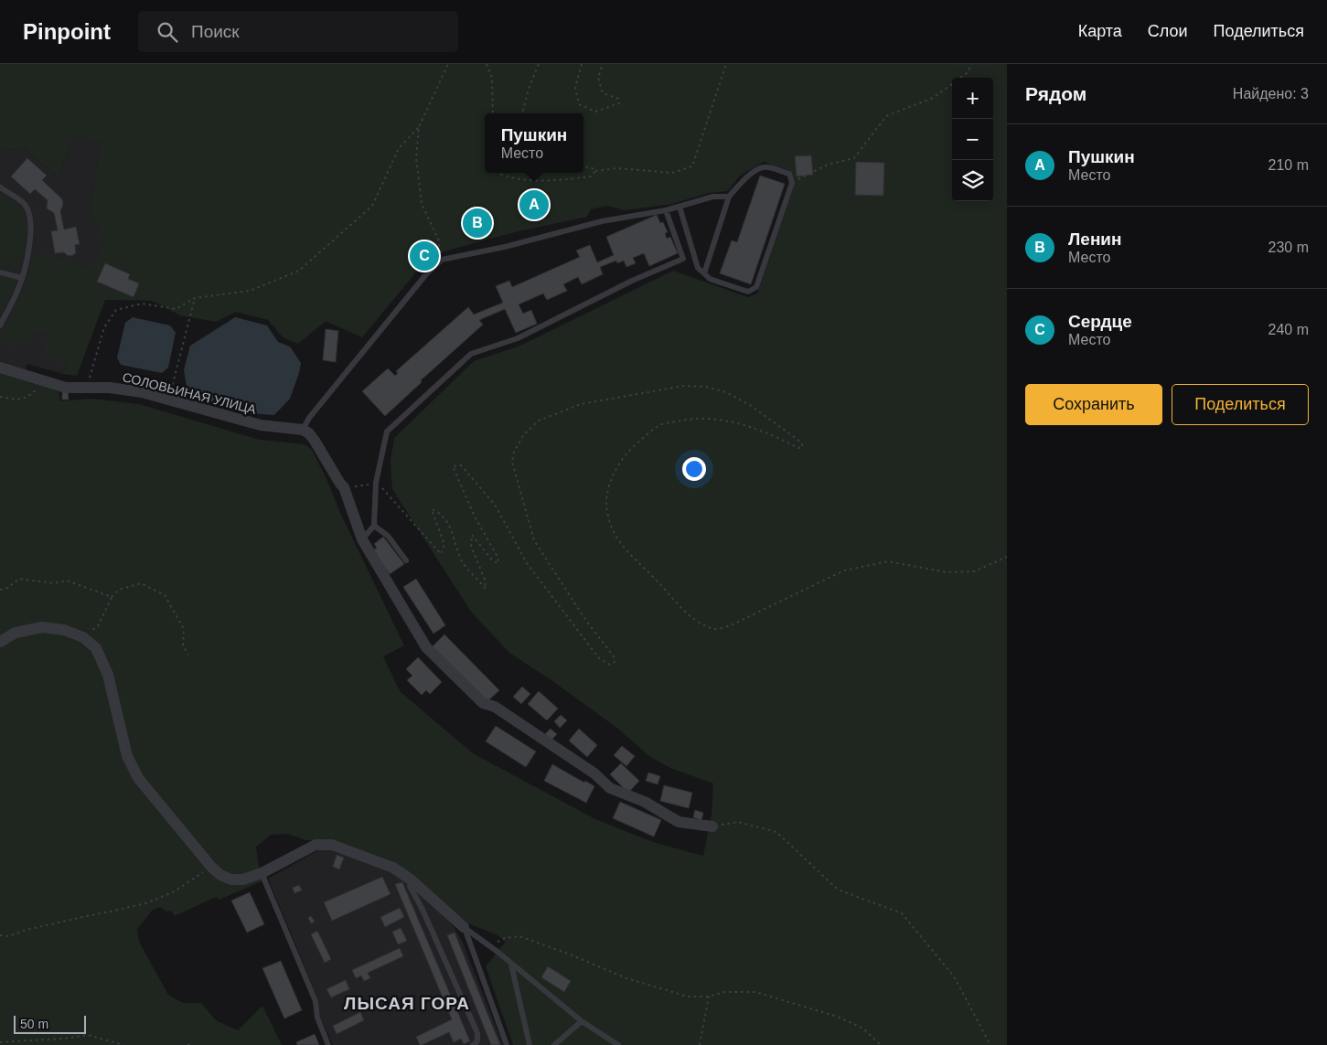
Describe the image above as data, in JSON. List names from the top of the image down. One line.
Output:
{"streets":{"street":["СОЛОВЬИНАЯ УЛИЦА"]},"districts":["ЛЫСАЯ ГОРА"],"scale_bar":"50 m","page":{"header":"Pinpoint","search":"Поиск","nav":["Карта","Слои","Поделиться"],"heading":["Рядом","Найдено: 3"],"map_buttons":["+","−"],"popup":["Пушкин","Место"],"list":[{"mark":"A","name":"Пушкин","note":"Место","value":"210 m"},{"mark":"B","name":"Ленин","note":"Место","value":"230 m"},{"mark":"C","name":"Сердце","note":"Место","value":"240 m"}],"pins":["A","B","C"],"buttons":["Сохранить","Поделиться"],"scale":"50 m"}}
